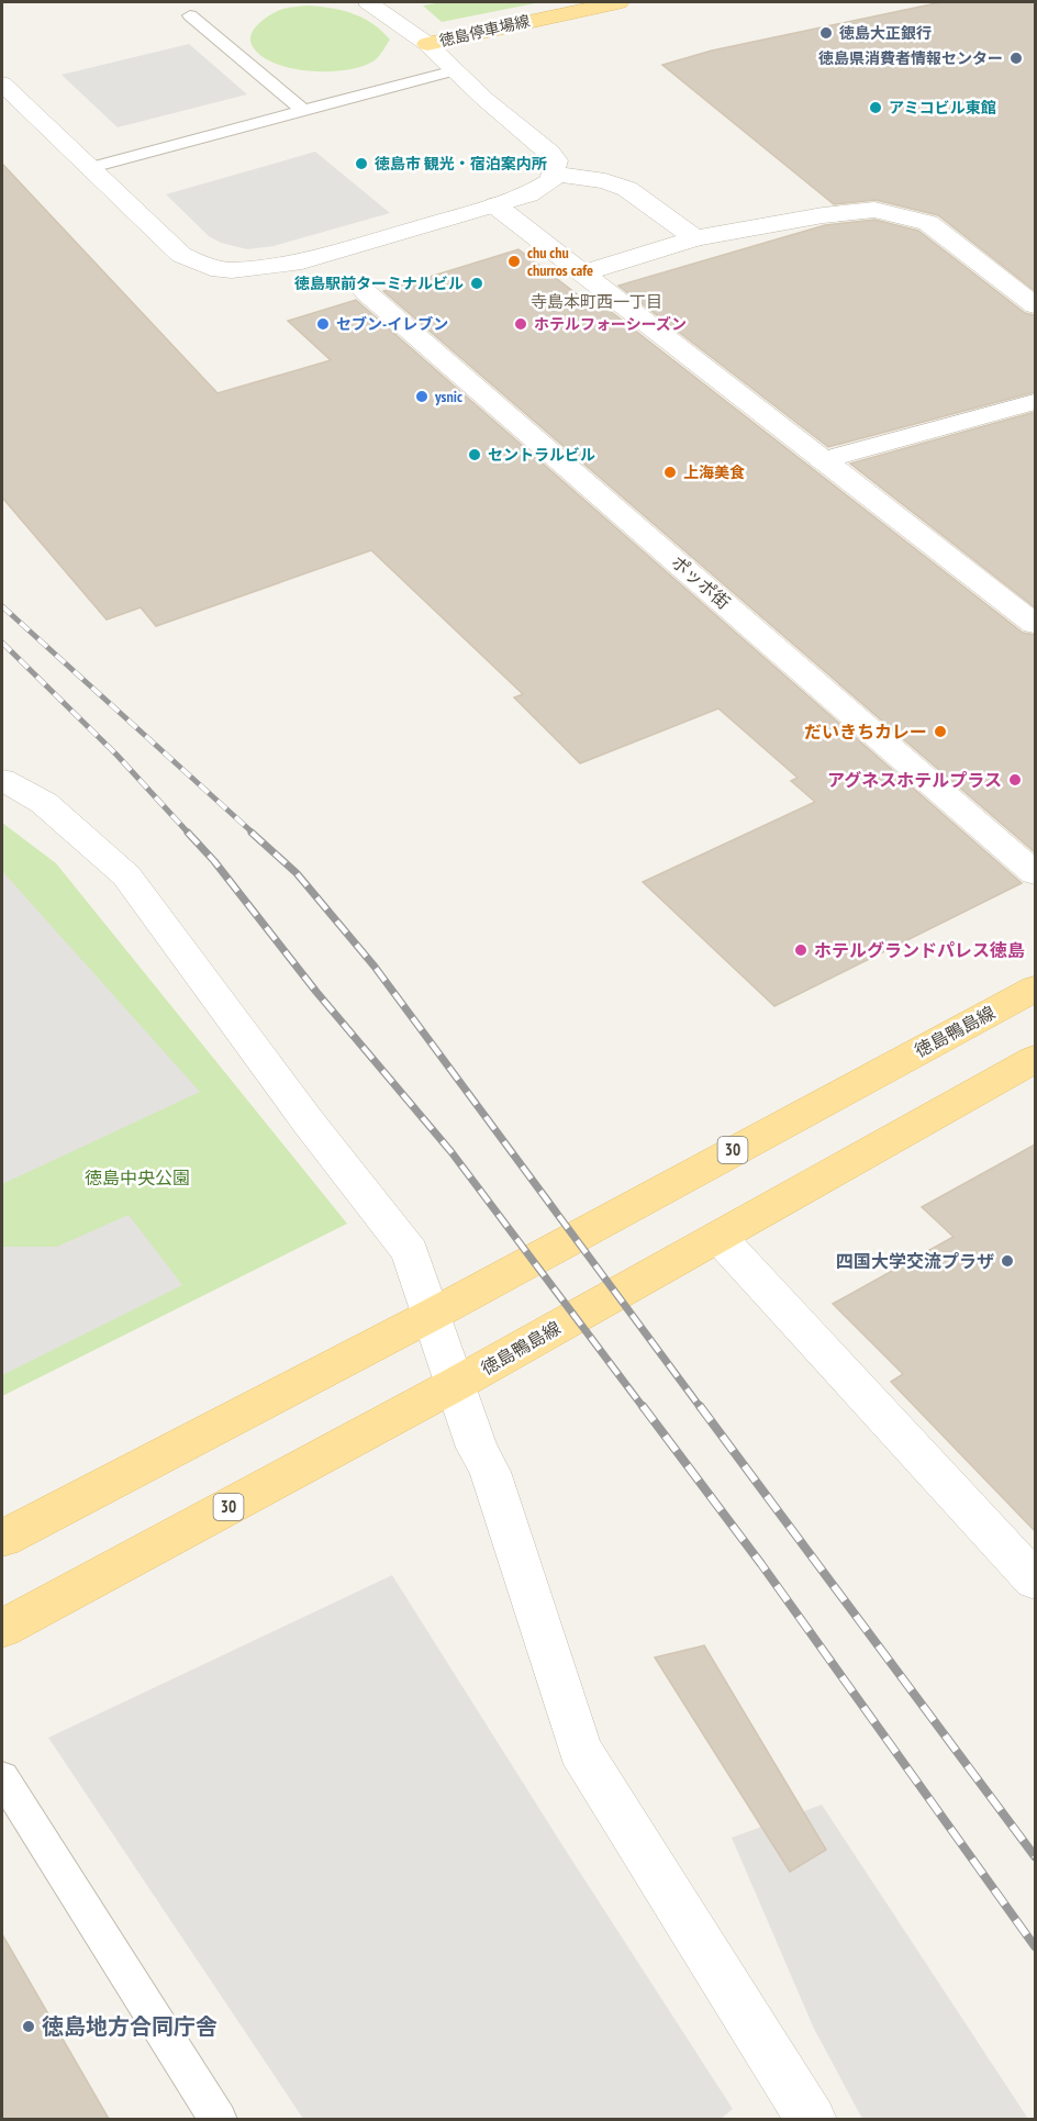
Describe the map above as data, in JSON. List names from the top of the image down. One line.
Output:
{"streets":{"main road":["徳島停車場線","徳島鴨島線","30"],"street":["ポッポ街"]},"districts":["寺島本町西一丁目"],"parks":["徳島中央公園"],"places":["徳島大正銀行","徳島県消費者情報センター","アミコビル東館","徳島市 観光・宿泊案内所","chu chu churros cafe","徳島駅前ターミナルビル","セブン-イレブン","ホテルフォーシーズン","ysnic","セントラルビル","上海美食","だいきちカレー","アグネスホテルプラス","ホテルグランドパレス徳島","四国大学交流プラザ","徳島地方合同庁舎"]}
